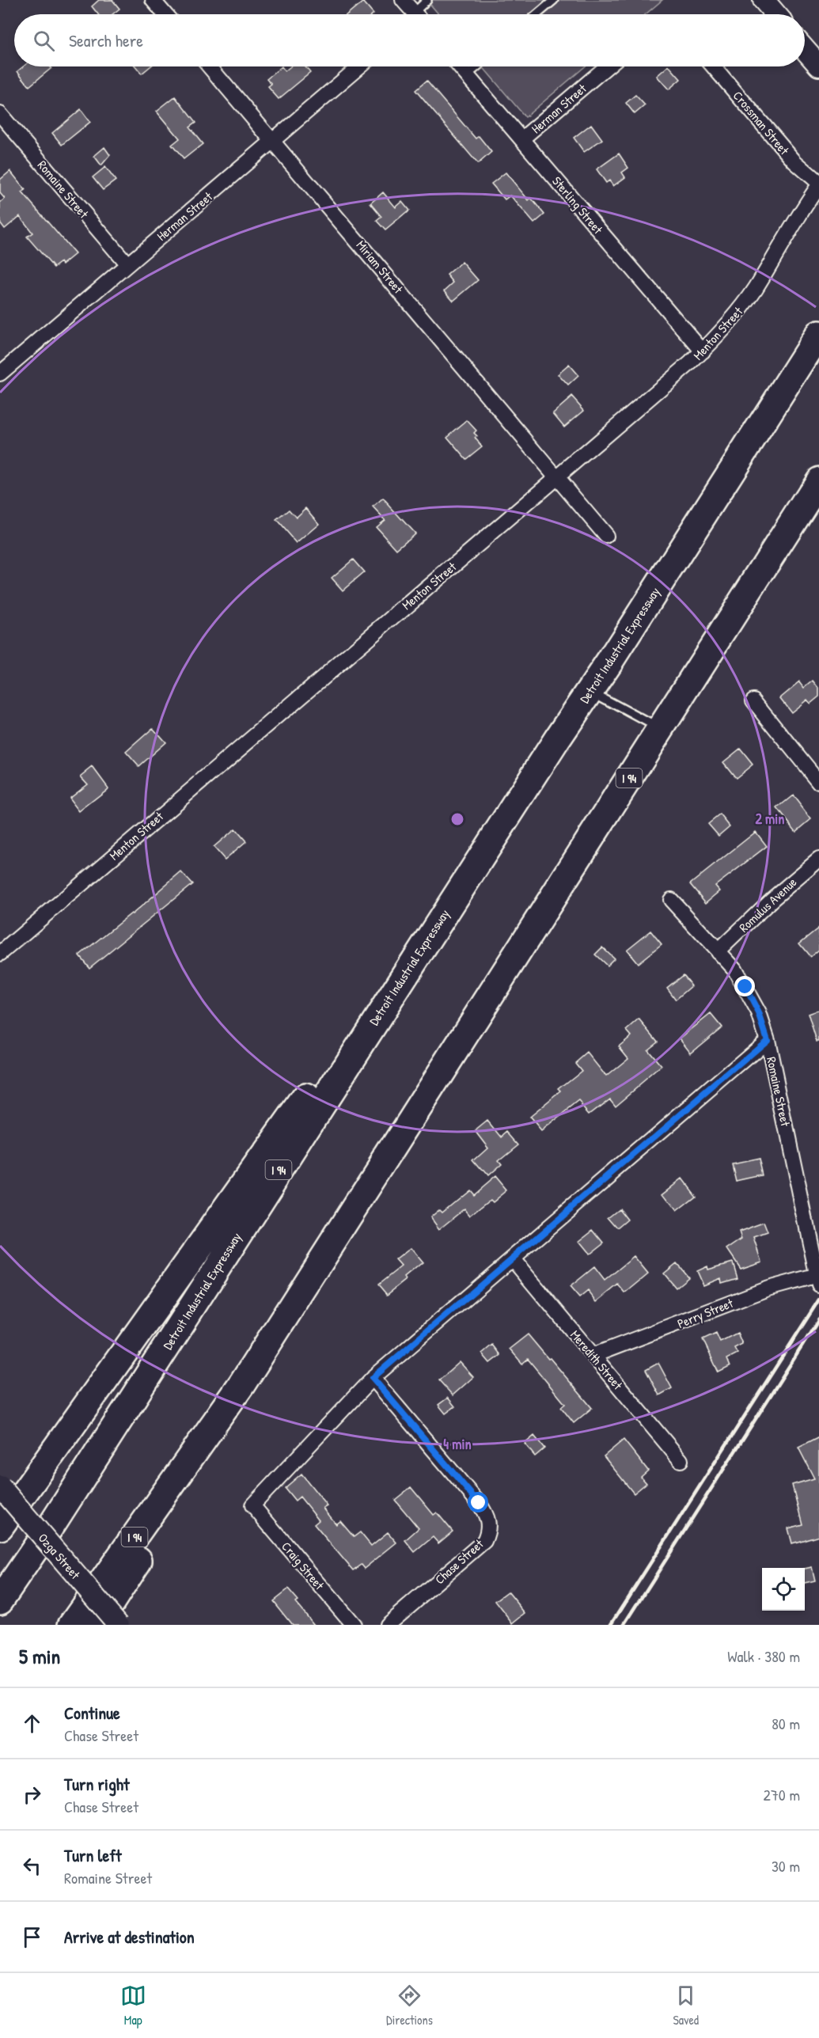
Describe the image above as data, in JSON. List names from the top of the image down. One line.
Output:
{"streets":{"highway":["Detroit Industrial Expressway","I 94"],"street":["Herman Street","Crossman Street","Romaine Street","Sterling Street","Miriam Street","Menton Street","Romulus Avenue","Perry Street","Meredith Street","Ozga Street","Chase Street","Craig Street"]},"crossings":[["Herman Street","Romaine Street"],["Herman Street","Sterling Street"],["Herman Street","Miriam Street"],["Crossman Street","Menton Street"],["Romaine Street","Romulus Avenue"],["Romaine Street","Perry Street"],["Sterling Street","Menton Street"],["Miriam Street","Menton Street"],["Perry Street","Meredith Street"],["Chase Street","Craig Street"]],"page":{"search":"Search here","heading":["5 min","Walk · 380 m"],"list":[["Continue","Chase Street","80 m"],["Turn right","Chase Street","270 m"],["Turn left","Romaine Street","30 m"],"Arrive at destination"],"nav":["Map","Directions","Saved"]},"rings":["2 min","4 min"]}
